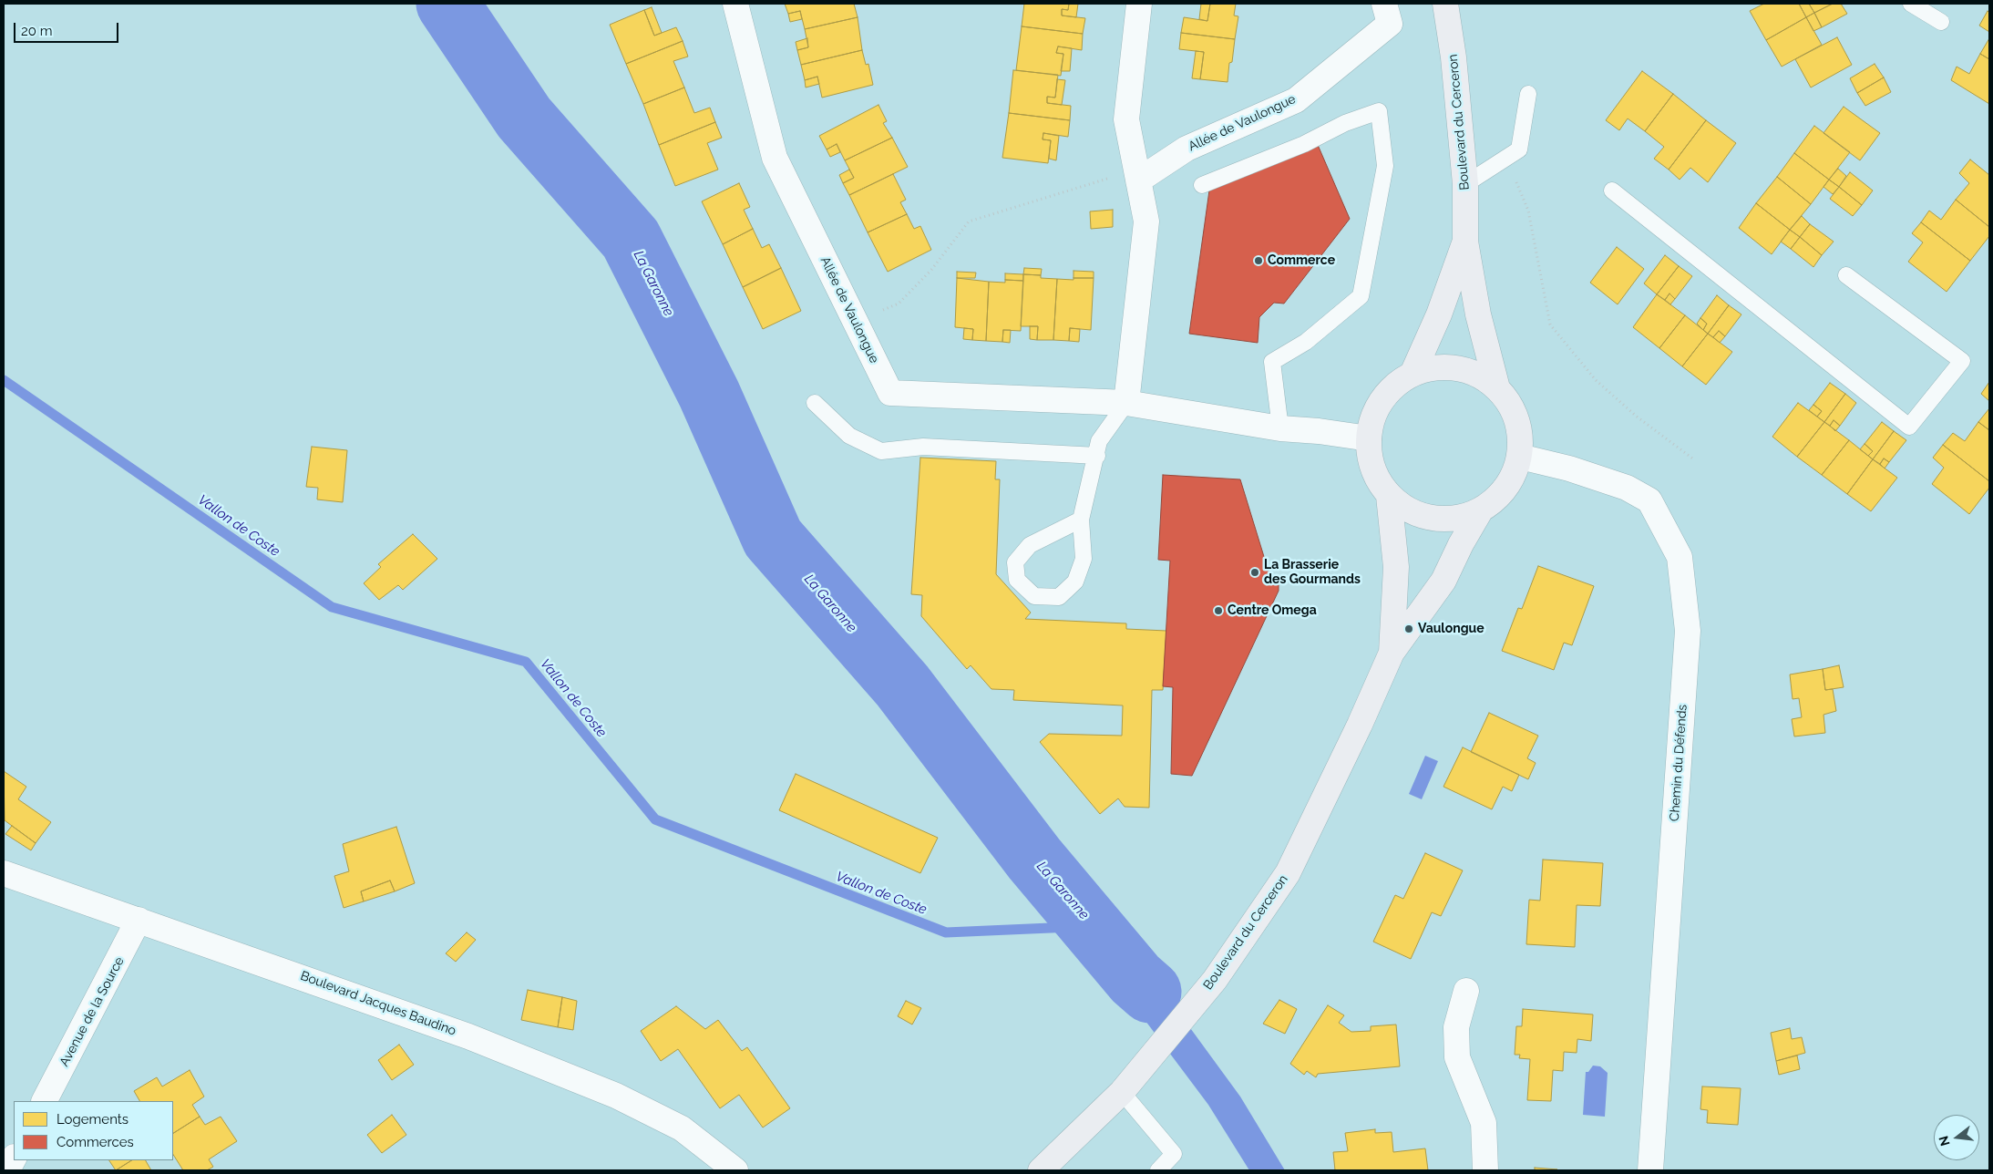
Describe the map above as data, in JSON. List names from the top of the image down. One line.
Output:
{"streets":{"main road":["Boulevard du Cerceron"],"street":["Allée de Vaulongue","Chemin du Défends","Boulevard Jacques Baudino","Avenue de la Source"]},"crossings":[["Boulevard du Cerceron","Allée de Vaulongue"],["Boulevard du Cerceron","Chemin du Défends"],["Allée de Vaulongue","Chemin du Défends"],["Boulevard Jacques Baudino","Avenue de la Source"]],"water":["La Garonne","Vallon de Coste"],"places":["Commerce","La Brasserie des Gourmands","Centre Omega","Vaulongue"],"legend":["Logements","Commerces"],"scale_bar":"20 m","north":"left"}
